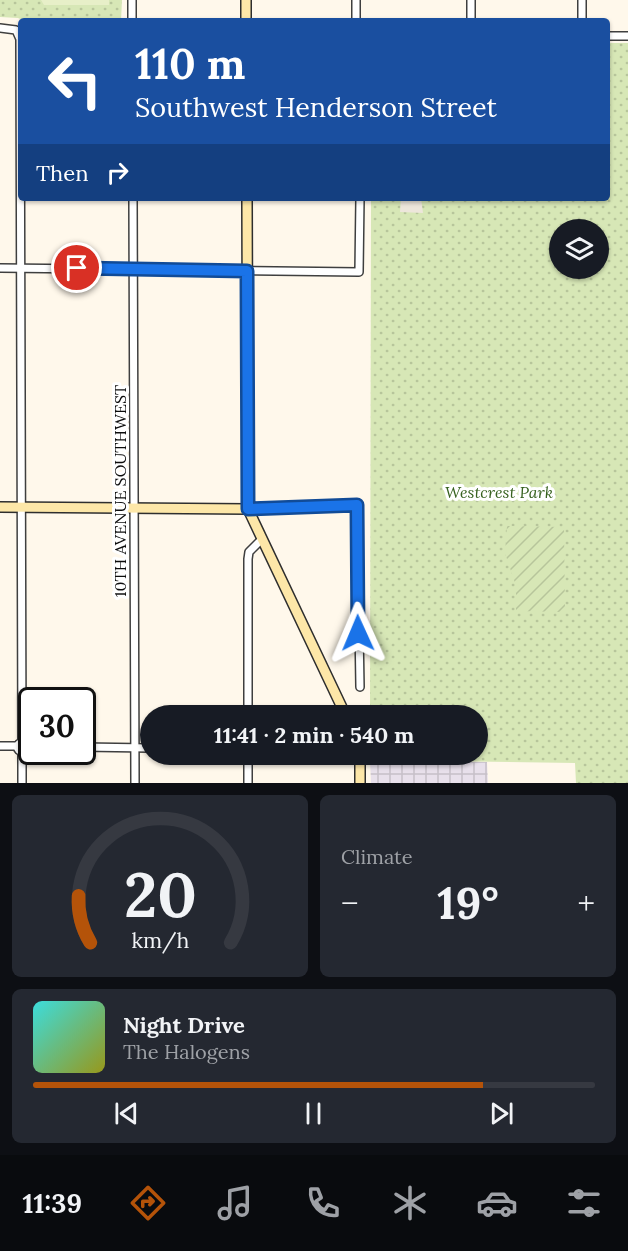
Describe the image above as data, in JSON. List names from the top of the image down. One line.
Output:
{"streets":{"street":["10TH AVENUE SOUTHWEST"]},"parks":["Westcrest Park"],"page":{"turn":["110 m","Southwest Henderson Street"],"then":"Then","limit":"30","trip":"11:41 · 2 min · 540 m","tile":"Climate","heat":["−","19°","+"],"song":["Night Drive","The Halogens"],"tabs":"11:39","gauge":["20","km/h"]}}
